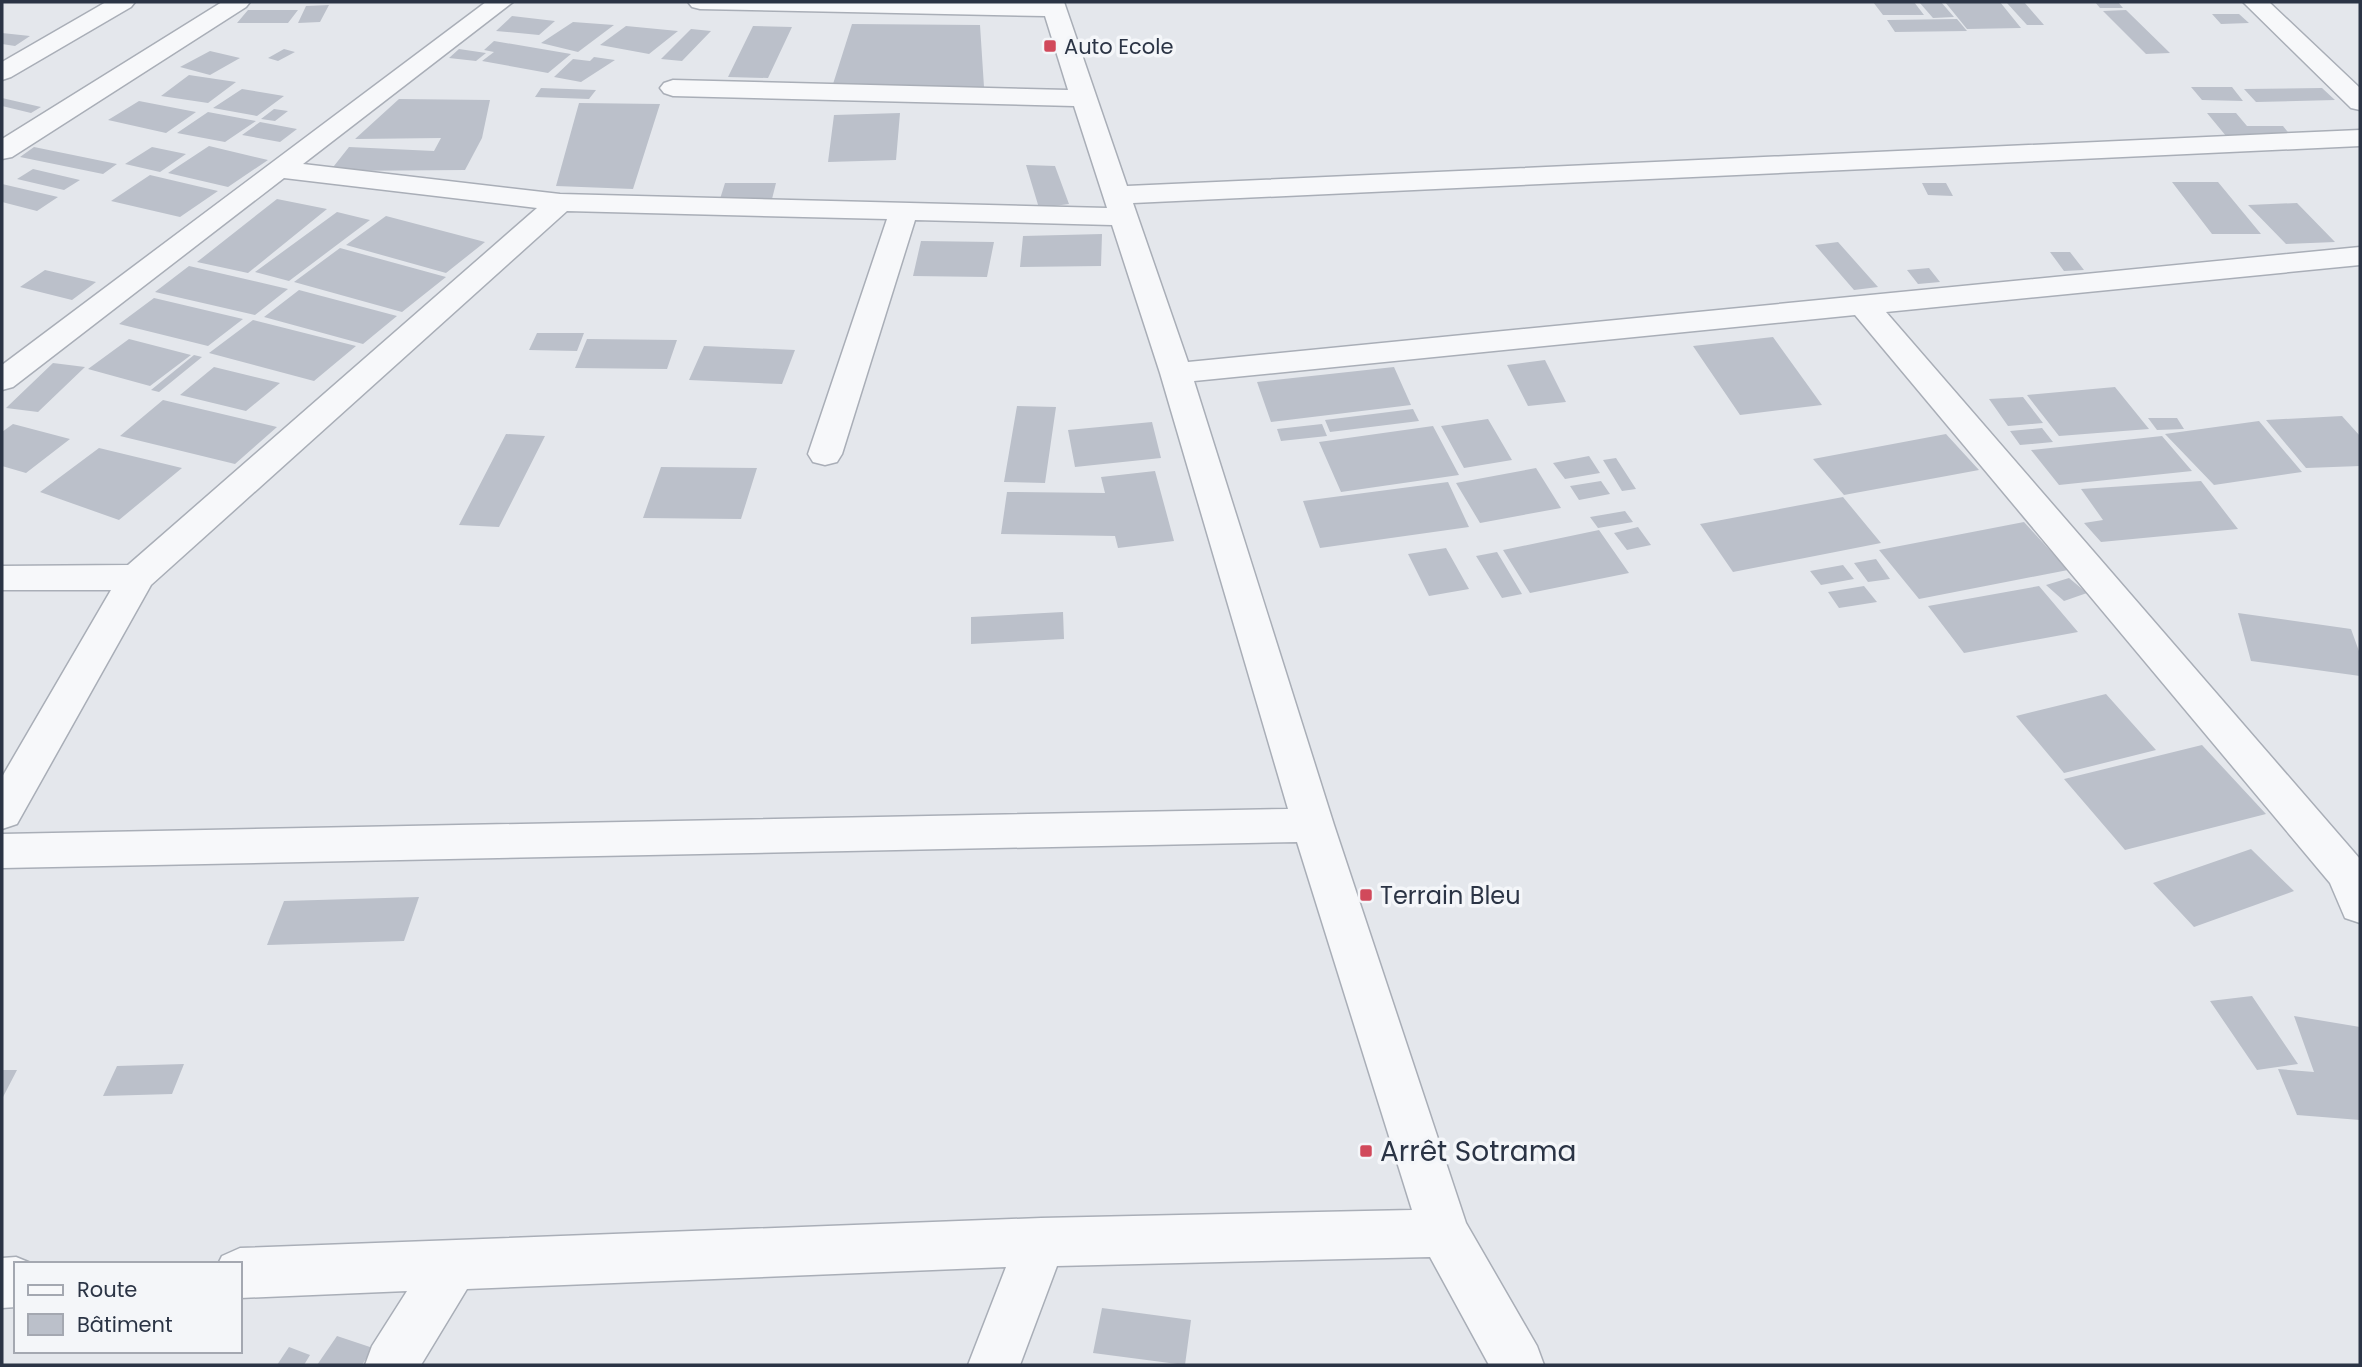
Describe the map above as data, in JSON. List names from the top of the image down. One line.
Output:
{"places":{"transit":["Auto Ecole","Terrain Bleu","Arrêt Sotrama"]},"legend":["Route","Bâtiment"]}
